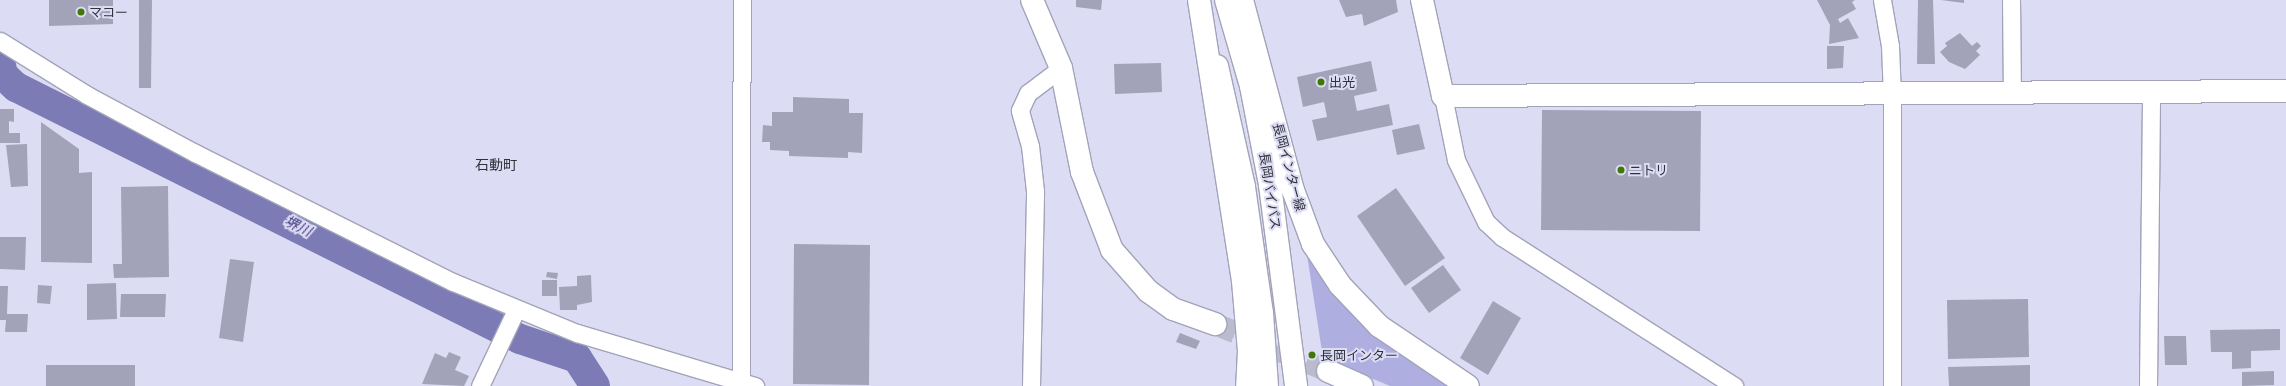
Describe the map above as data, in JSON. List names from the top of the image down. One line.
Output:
{"streets":{"main road":["長岡インター線","長岡バイパス"]},"districts":["石動町"],"water":["堺川"],"places":["マコー","出光","ニトリ","長岡インター"]}
